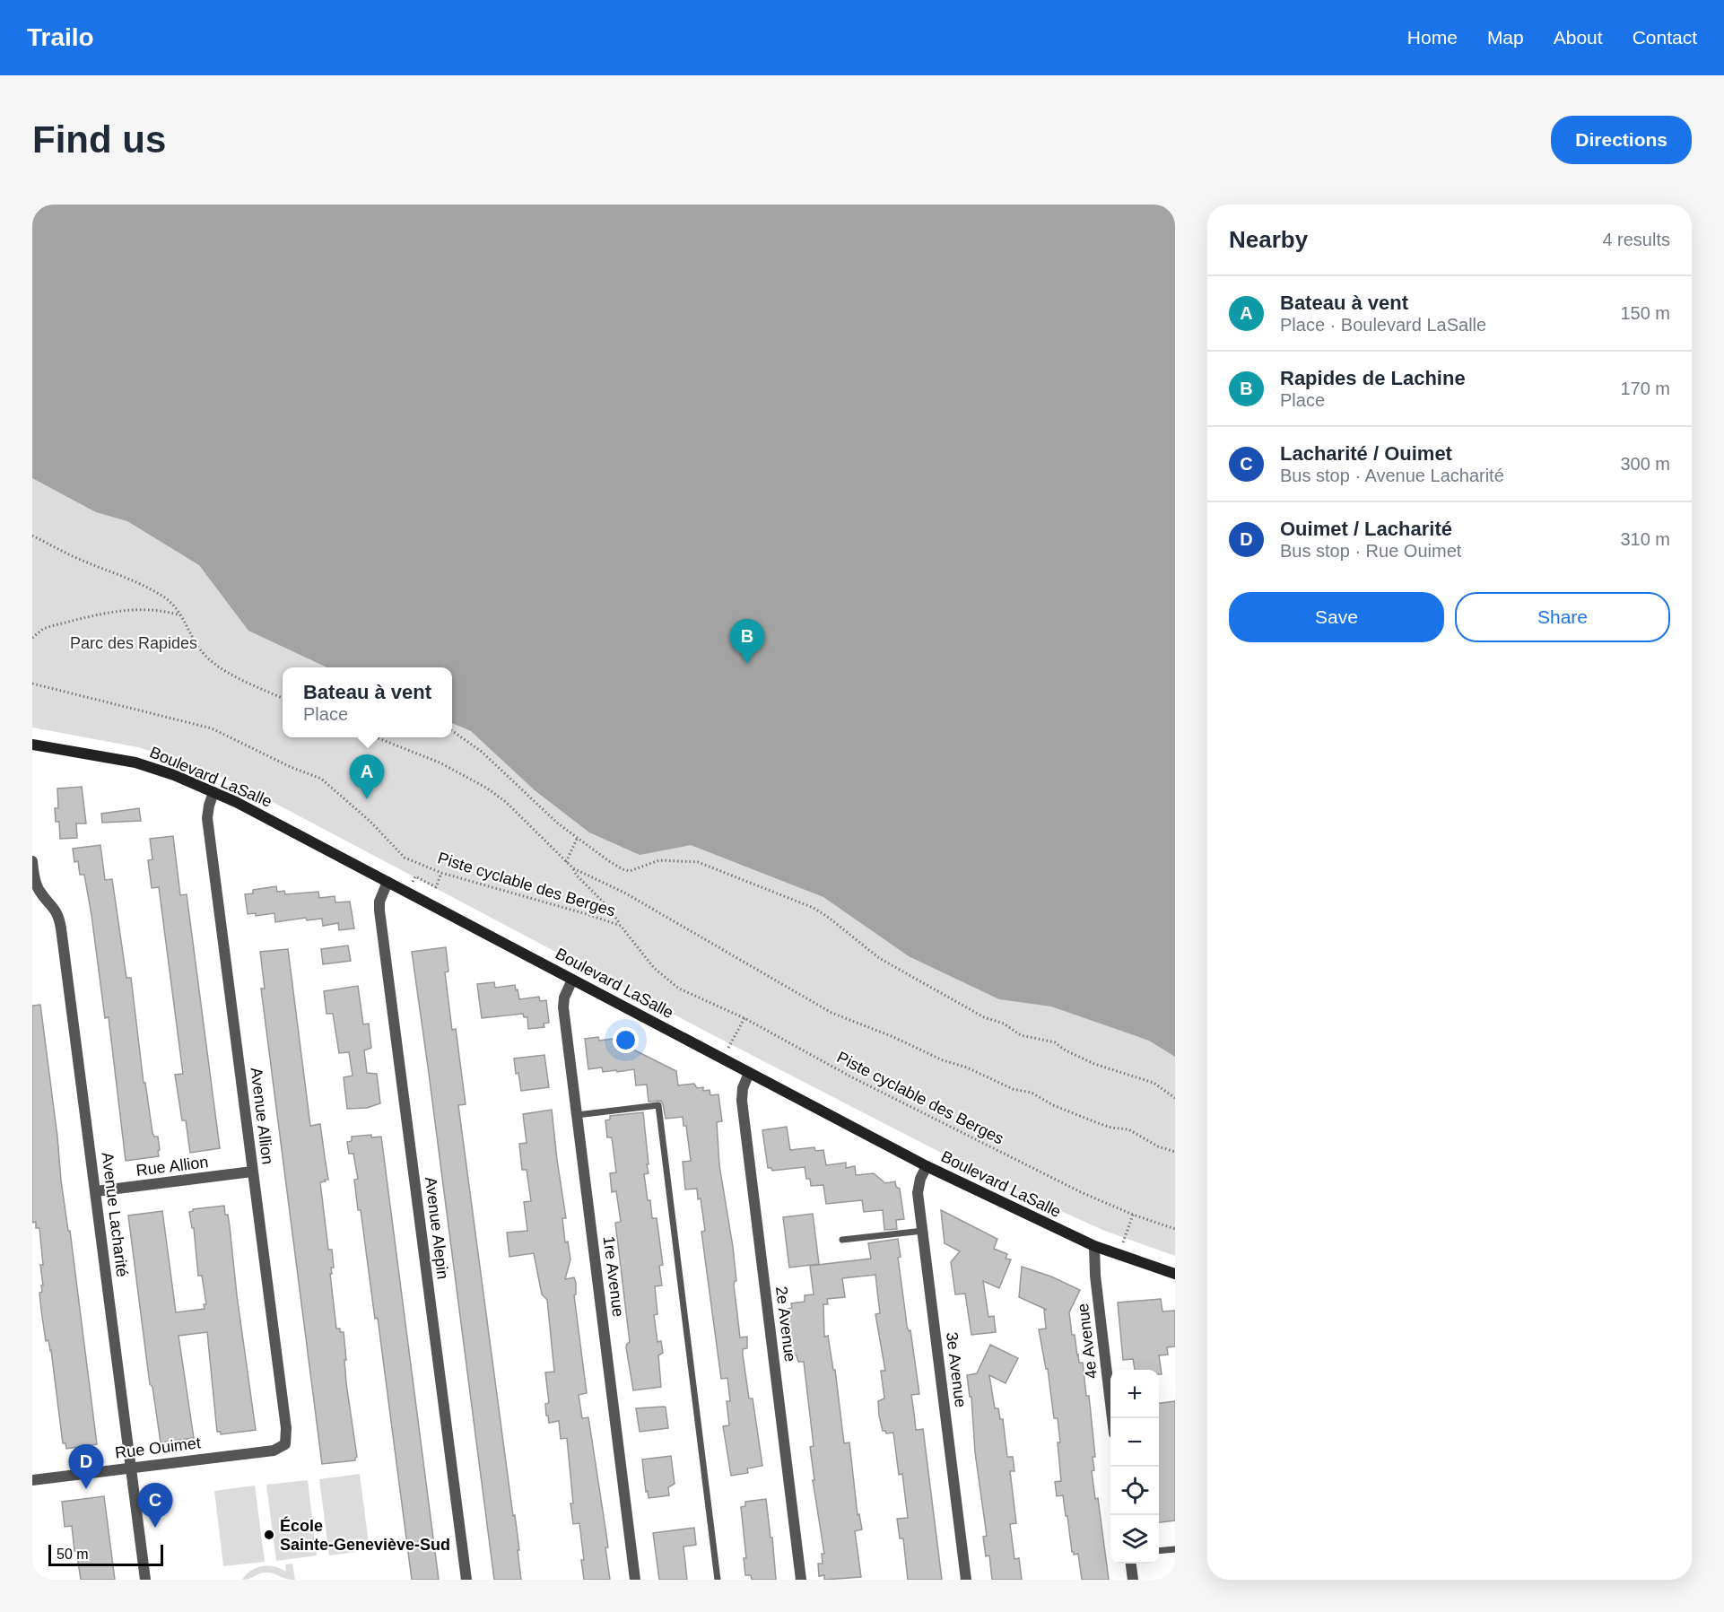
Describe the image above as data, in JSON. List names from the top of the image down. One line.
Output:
{"streets":{"main road":["Boulevard LaSalle"],"street":["Avenue Allion","Rue Allion","Avenue Lacharité","Avenue Alepin","1re Avenue","2e Avenue","4e Avenue","3e Avenue","Rue Ouimet"],"path":["Piste cyclable des Berges"]},"crossings":[["Boulevard LaSalle","Avenue Allion"],["Boulevard LaSalle","Avenue Alepin"],["Boulevard LaSalle","1re Avenue"],["Boulevard LaSalle","2e Avenue"],["Boulevard LaSalle","4e Avenue"],["Boulevard LaSalle","3e Avenue"],["Avenue Allion","Rue Allion"],["Avenue Allion","Rue Ouimet"],["Rue Allion","Avenue Lacharité"],["Avenue Lacharité","Rue Ouimet"]],"parks":["Parc des Rapides"],"places":["École Sainte-Geneviève-Sud"],"scale_bar":"50 m","page":{"header":"Trailo","nav":["Home","Map","About","Contact"],"buttons":["Directions",["Save","Share"]],"title":"Find us","heading":["Nearby","4 results"],"list":[{"mark":"A","name":"Bateau à vent","note":"Place · Boulevard LaSalle","value":"150 m"},{"mark":"B","name":"Rapides de Lachine","note":"Place","value":"170 m"},{"mark":"C","name":"Lacharité / Ouimet","note":"Bus stop · Avenue Lacharité","value":"300 m"},{"mark":"D","name":"Ouimet / Lacharité","note":"Bus stop · Rue Ouimet","value":"310 m"}],"pins":["B","A","D","C"],"popup":["Bateau à vent","Place"],"map_buttons":["+","−"],"scale":"50 m"}}
